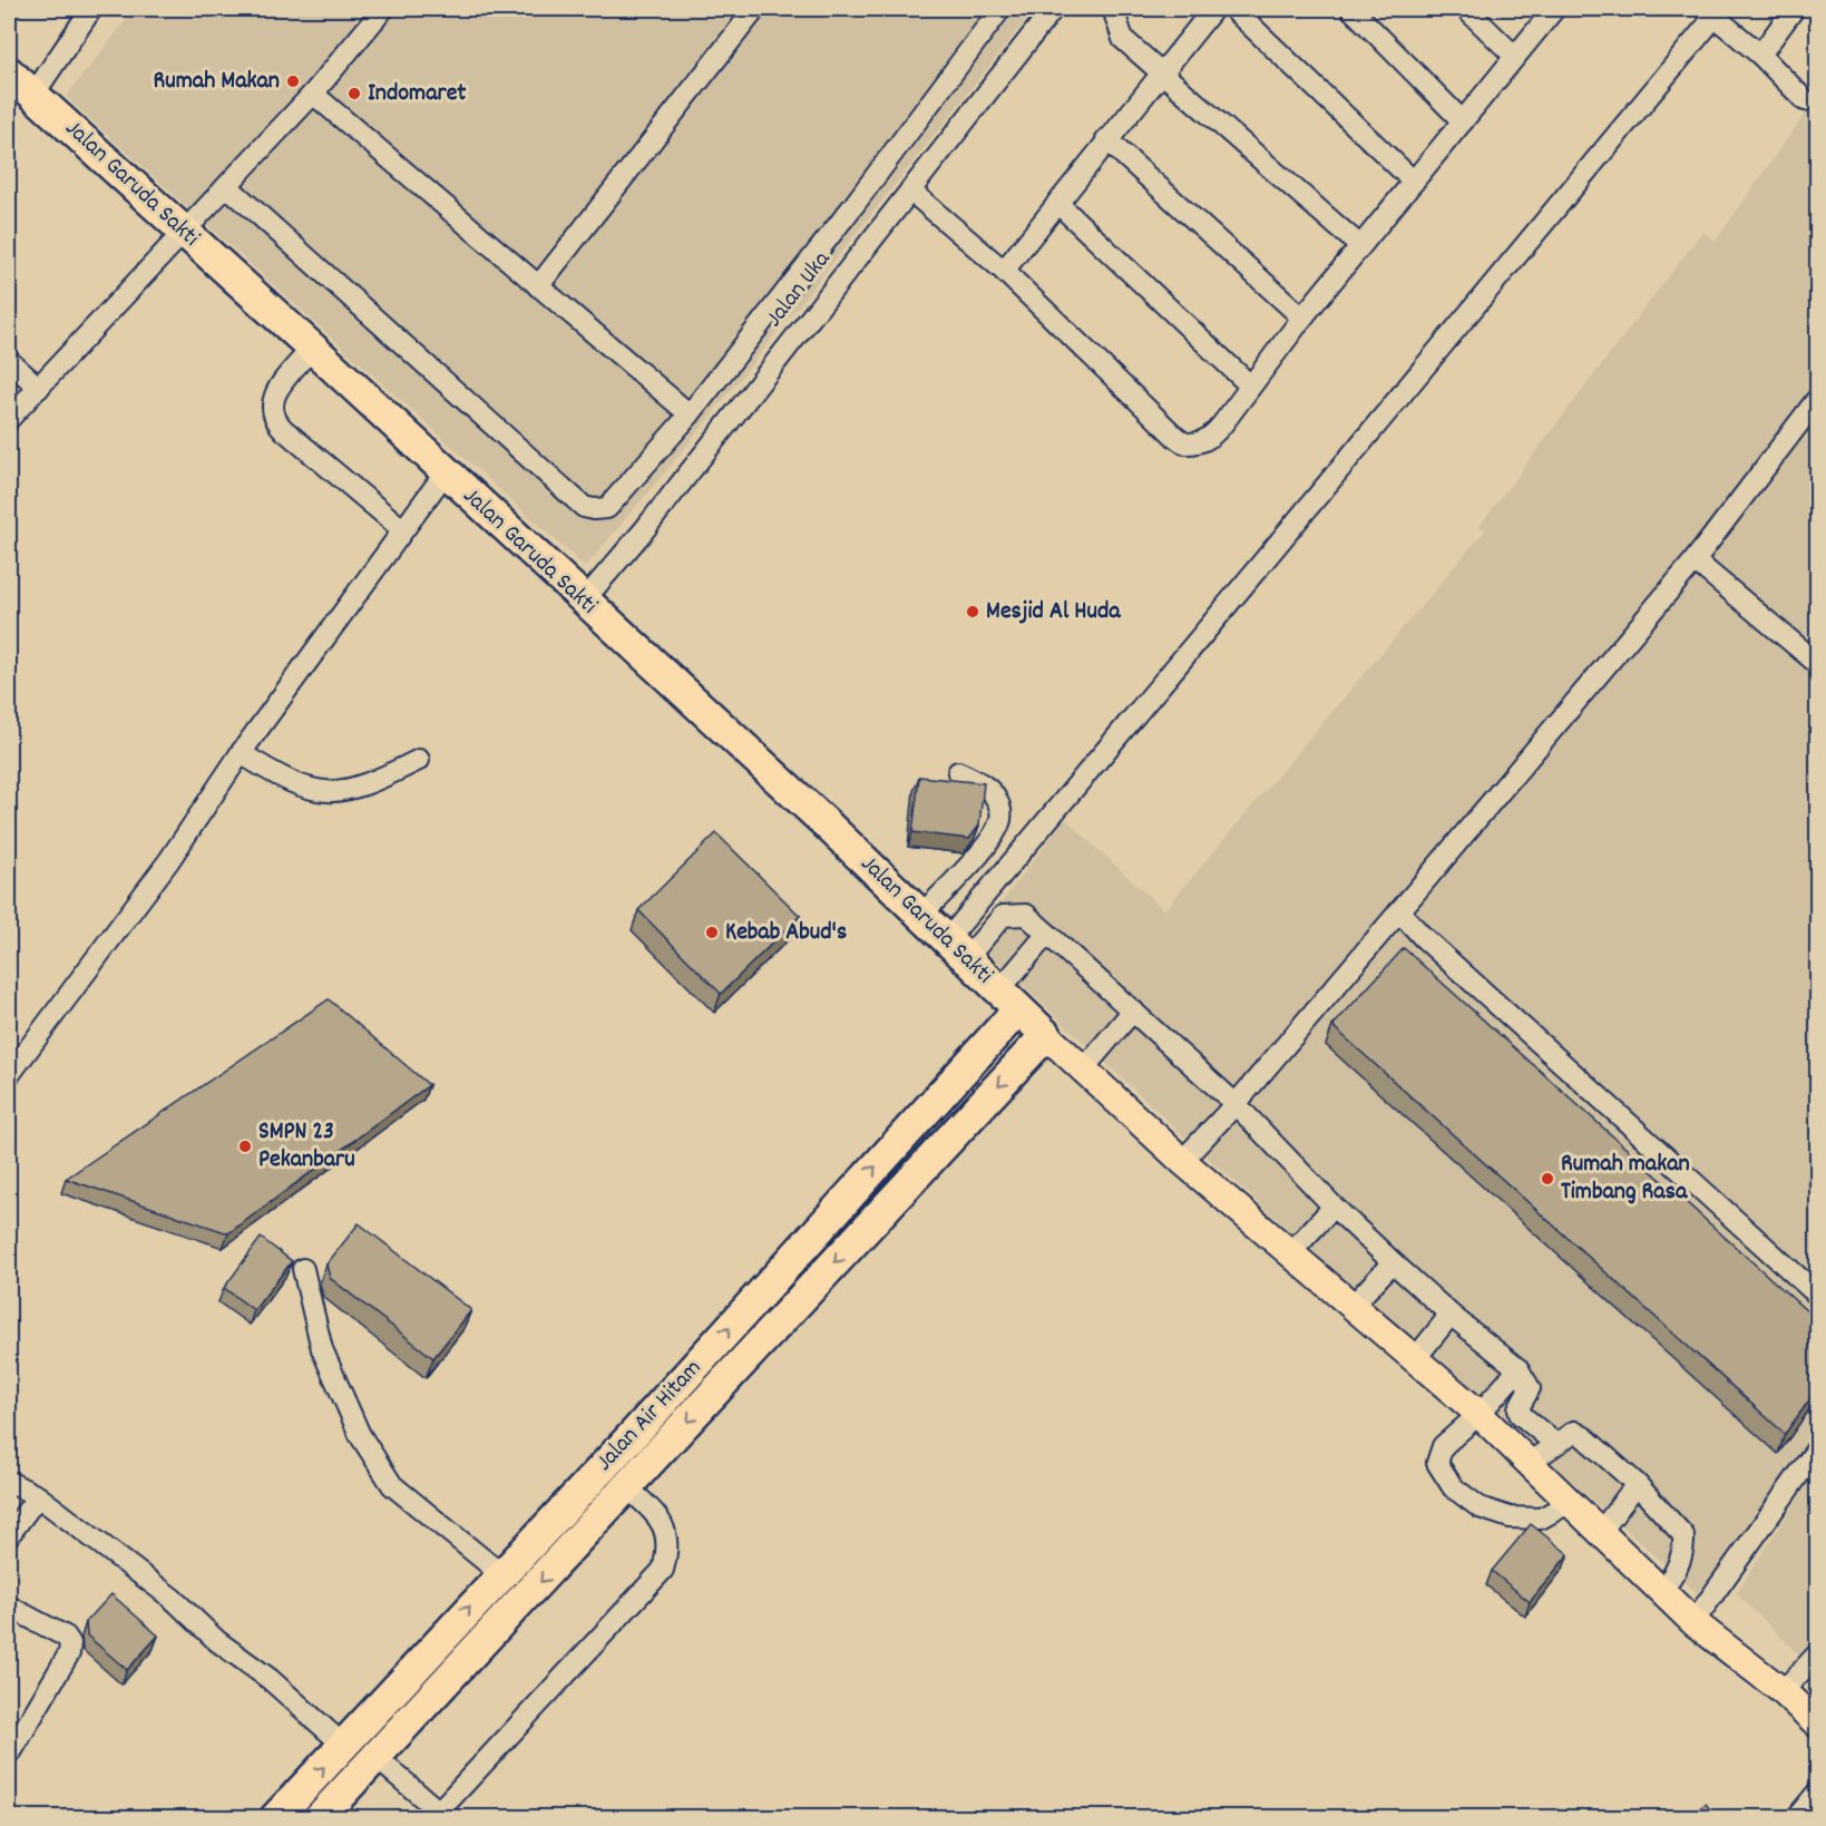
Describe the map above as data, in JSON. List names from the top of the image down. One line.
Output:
{"streets":{"highway":["Jalan Garuda Sakti","Jalan Air Hitam"],"street":["Jalan Uka"]},"crossings":[["Jalan Garuda Sakti","Jalan Uka"],["Jalan Garuda Sakti","Jalan Air Hitam"]],"places":["Rumah Makan","Indomaret","Mesjid Al Huda","Kebab Abud's","SMPN 23 Pekanbaru","Rumah makan Timbang Rasa"]}
